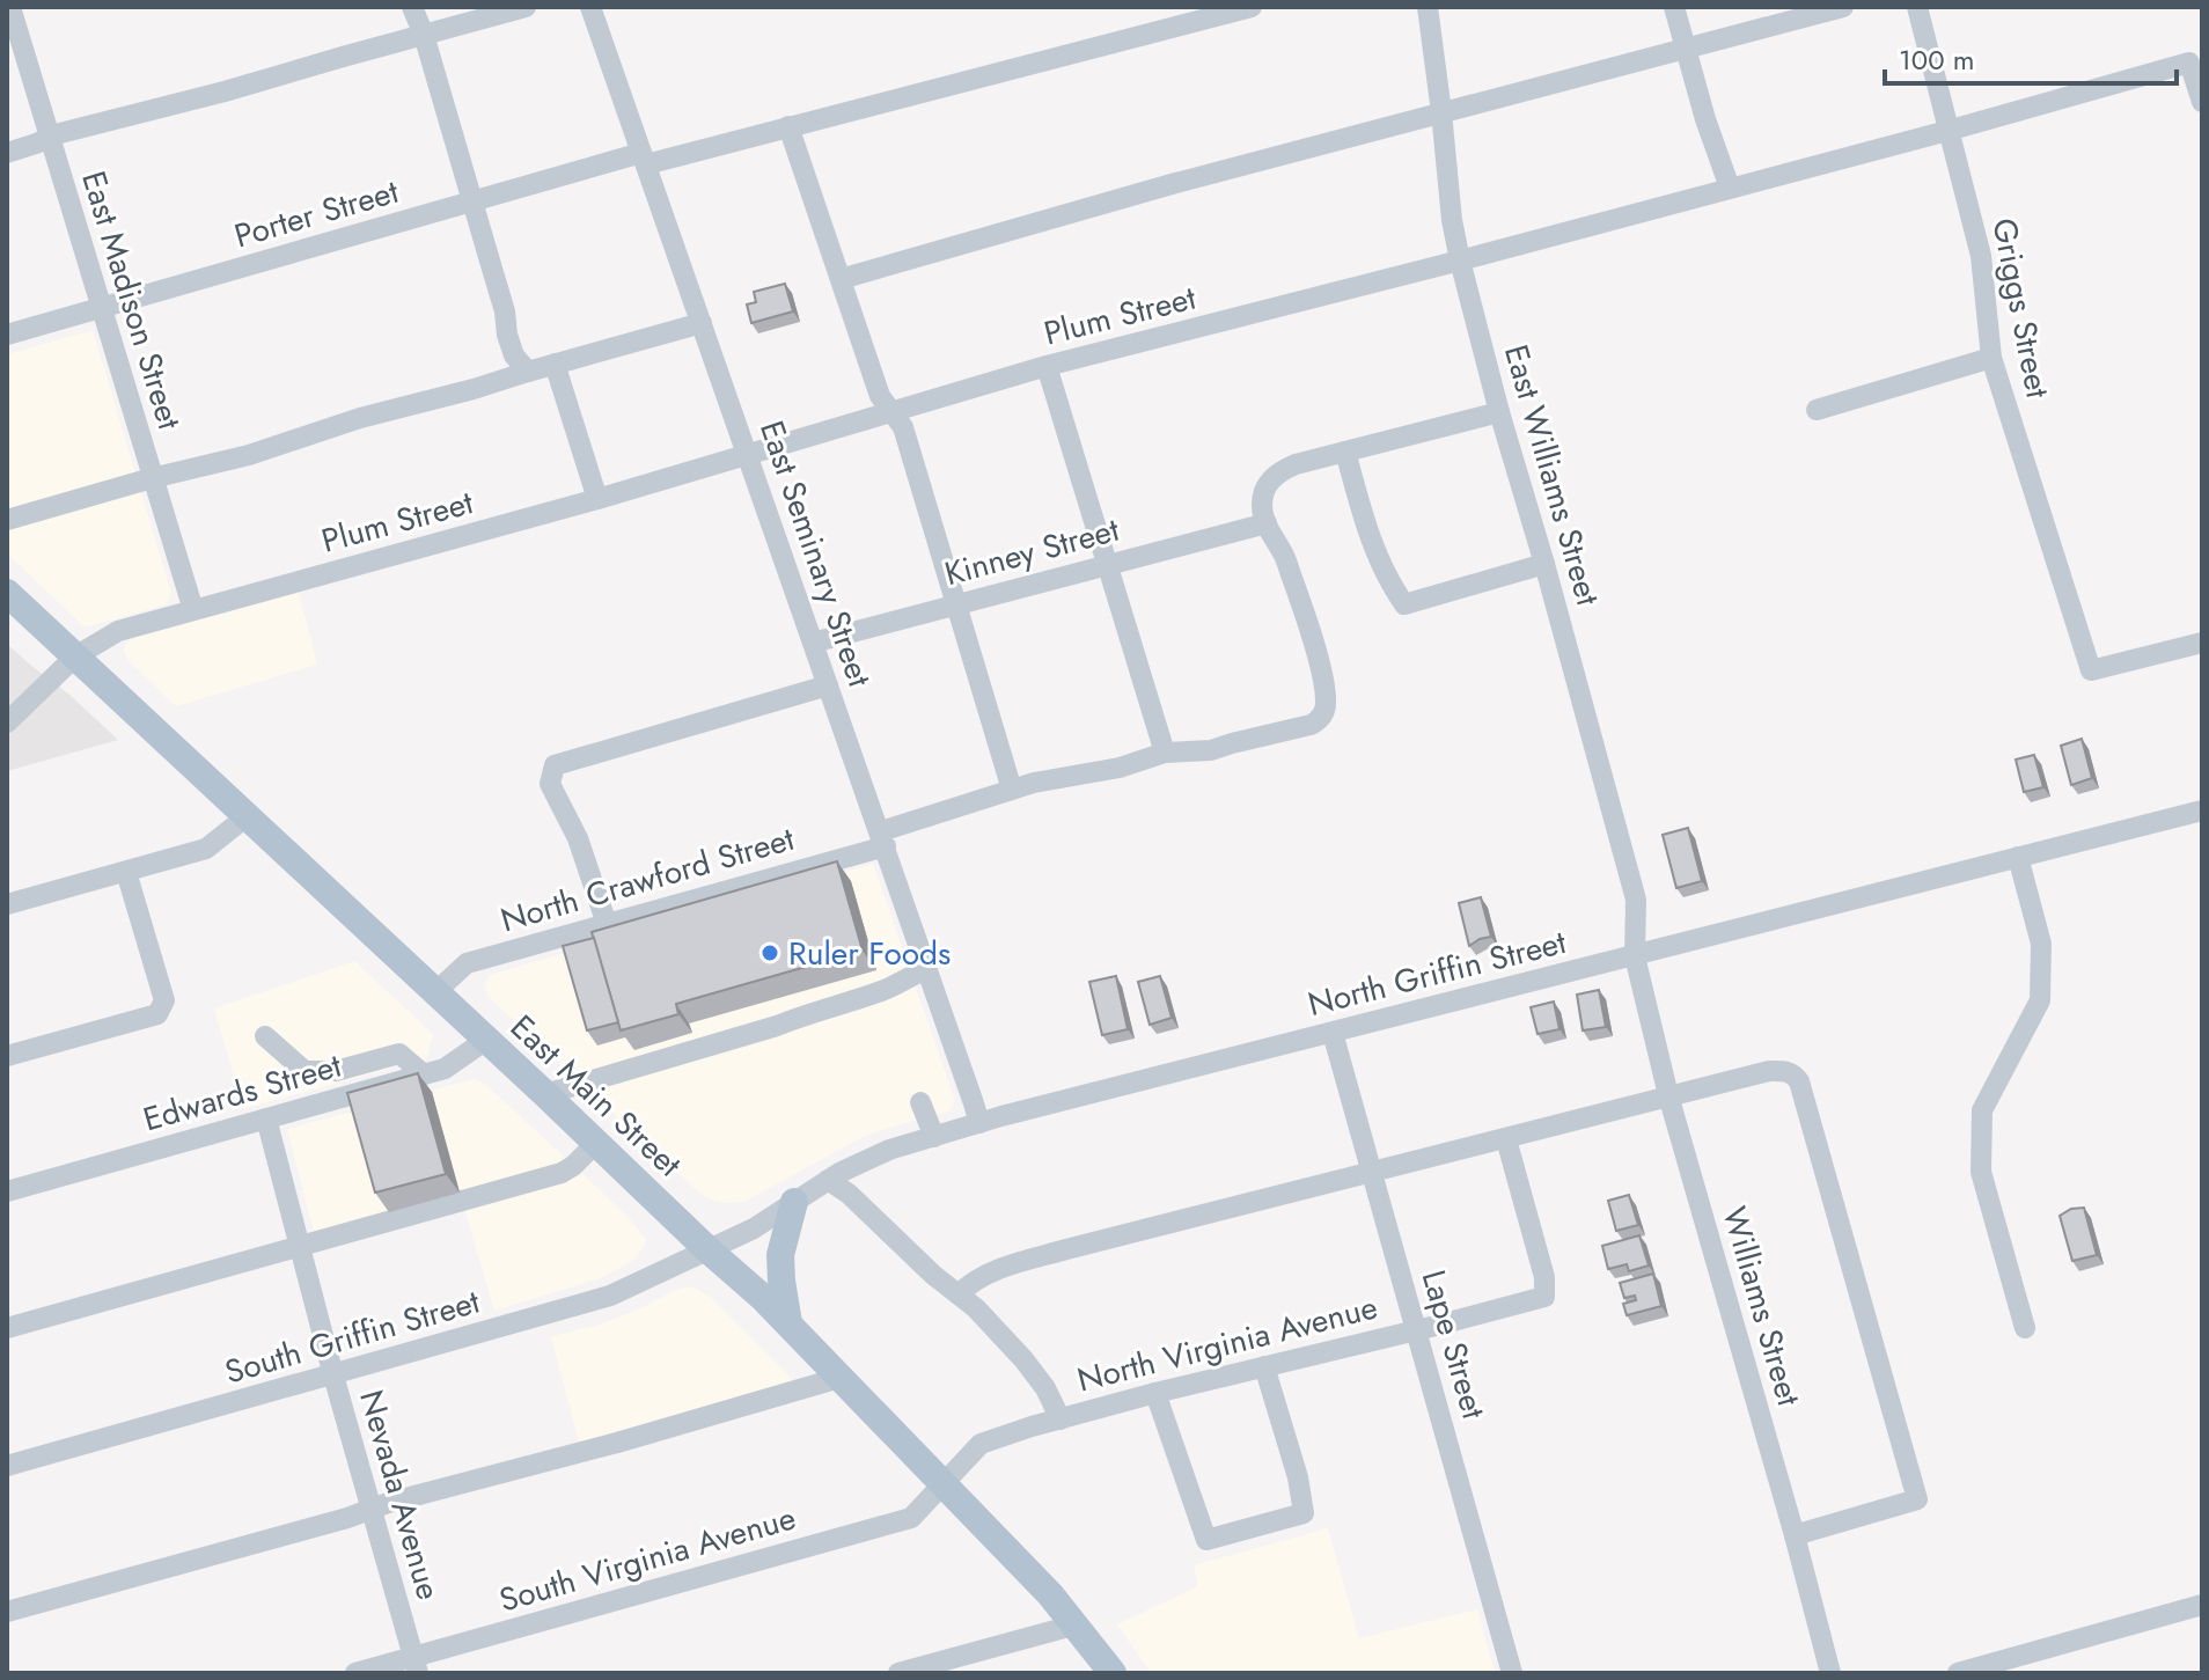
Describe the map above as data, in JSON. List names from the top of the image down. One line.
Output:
{"streets":{"main road":["East Main Street"],"street":["Porter Street","East Madison Street","Griggs Street","Plum Street","East Williams Street","Kinney Street","East Seminary Street","North Crawford Street","North Griffin Street","Edwards Street","Williams Street","South Griffin Street","North Virginia Avenue","Lape Street","Nevada Avenue","South Virginia Avenue"]},"crossings":[["Porter Street","East Madison Street"],["Porter Street","East Seminary Street"],["East Madison Street","Plum Street"],["Griggs Street","Plum Street"],["Plum Street","East Williams Street"],["Plum Street","East Seminary Street"],["Plum Street","East Main Street"],["East Williams Street","North Griffin Street"],["East Williams Street","Williams Street"],["Kinney Street","East Seminary Street"],["Kinney Street","North Crawford Street"],["East Seminary Street","North Crawford Street"],["East Seminary Street","North Griffin Street"],["North Crawford Street","East Main Street"],["North Griffin Street","East Main Street"],["North Griffin Street","Williams Street"],["North Griffin Street","South Griffin Street"],["North Griffin Street","Lape Street"],["Edwards Street","East Main Street"],["Edwards Street","Nevada Avenue"],["East Main Street","South Griffin Street"],["East Main Street","North Virginia Avenue"],["East Main Street","South Virginia Avenue"],["South Griffin Street","Nevada Avenue"],["North Virginia Avenue","Lape Street"],["North Virginia Avenue","South Virginia Avenue"],["Nevada Avenue","South Virginia Avenue"]],"places":["Ruler Foods"],"scale_bar":"100 m"}
